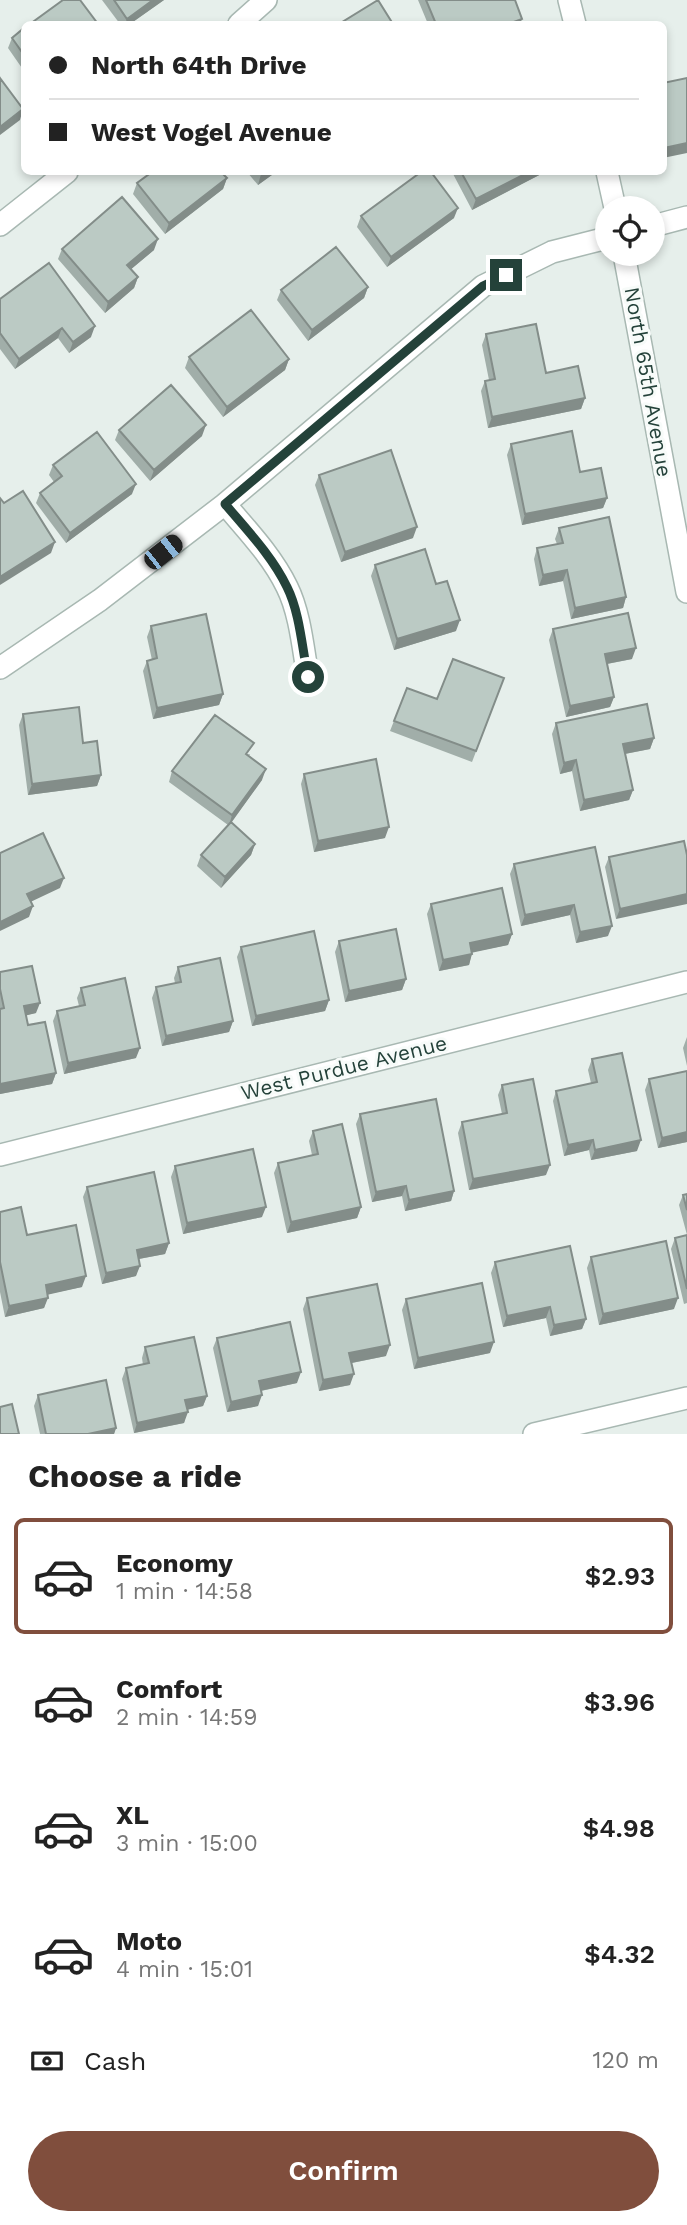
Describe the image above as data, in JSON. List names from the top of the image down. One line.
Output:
{"streets":{"street":["North 65th Avenue","West Purdue Avenue"]},"page":{"banner":["North 64th Drive","West Vogel Avenue"],"heading":"Choose a ride","list":[{"name":"Economy","note":"1 min · 14:58","value":"$2.93"},{"name":"Comfort","note":"2 min · 14:59","value":"$3.96"},{"name":"XL","note":"3 min · 15:00","value":"$4.98"},{"name":"Moto","note":"4 min · 15:01","value":"$4.32"}],"pay":["Cash","120 m"],"buttons":"Confirm"}}
